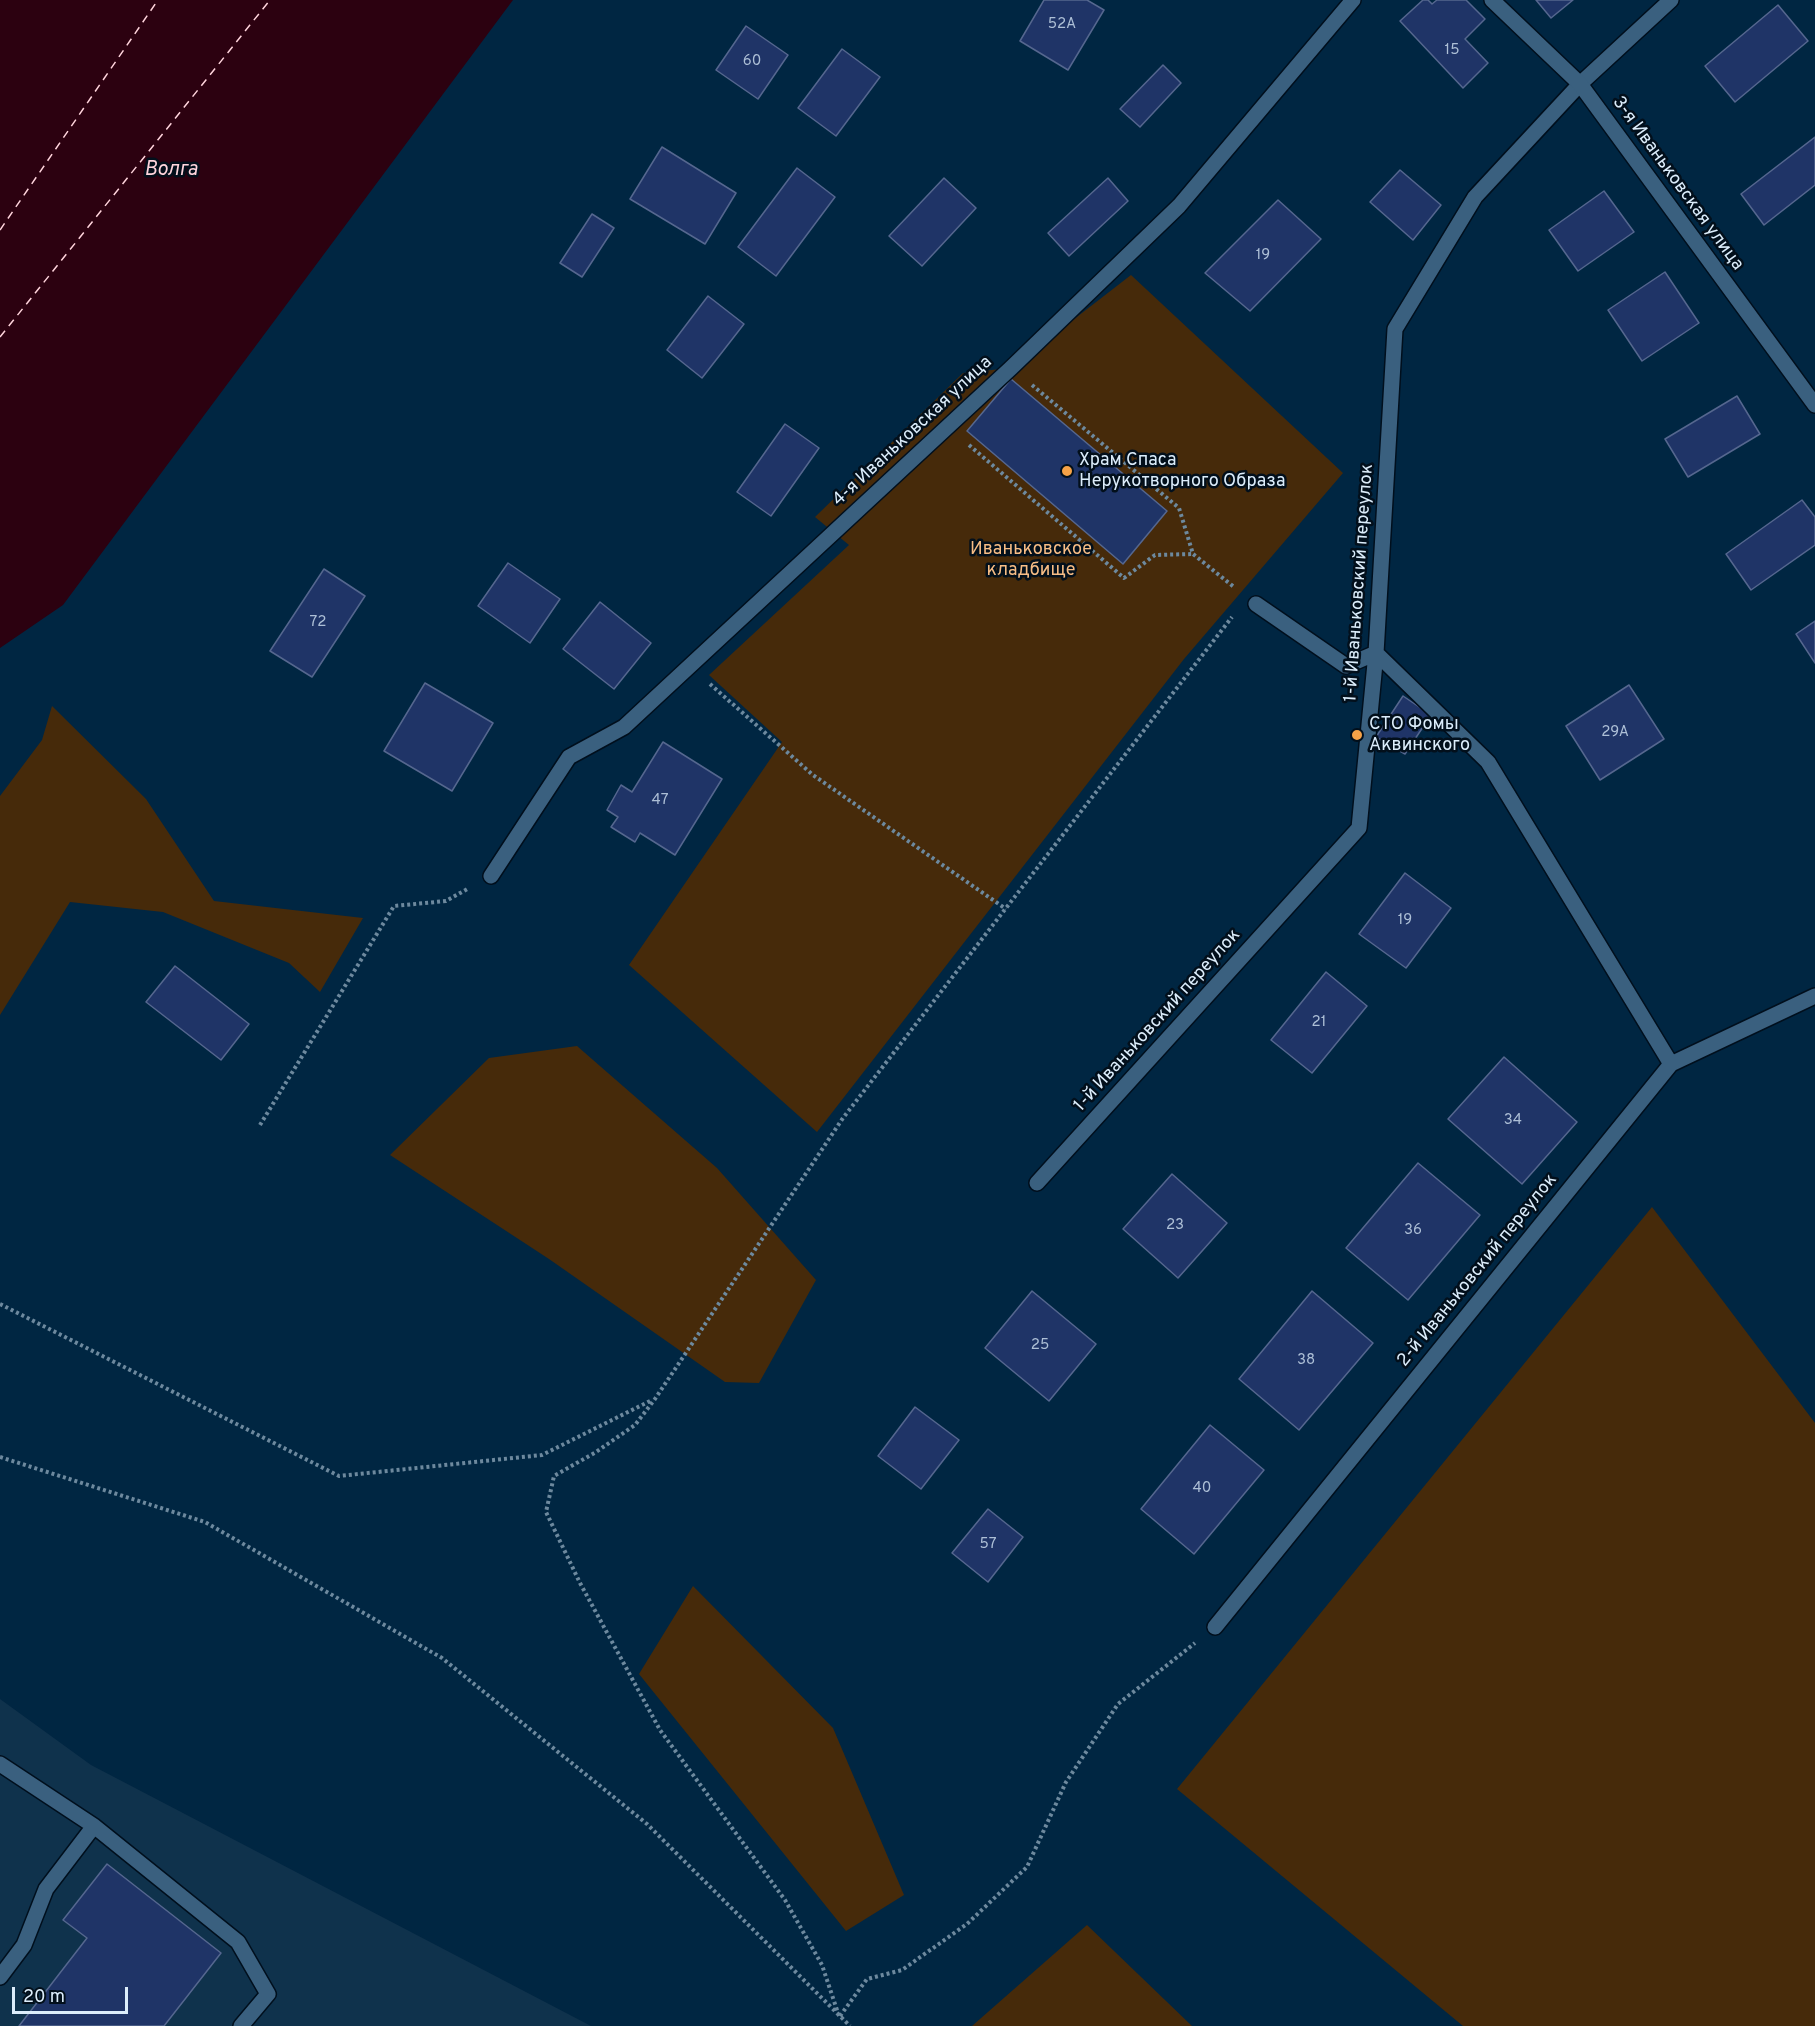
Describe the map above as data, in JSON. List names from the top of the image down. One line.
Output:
{"streets":{"street":["3-я Иваньковская улица","4-я Иваньковская улица","1-й Иваньковский переулок","2-й Иваньковский переулок"]},"crossings":[["3-я Иваньковская улица","1-й Иваньковский переулок"]],"water":["Волга"],"parks":["Иваньковское кладбище"],"places":["Храм Спаса Нерукотворного Образа","СТО Фомы Аквинского"],"house_numbers":["52А","15","60","19","72","29А","47","19","21","34","23","36","25","38","40","57"],"scale_bar":"20 m"}
